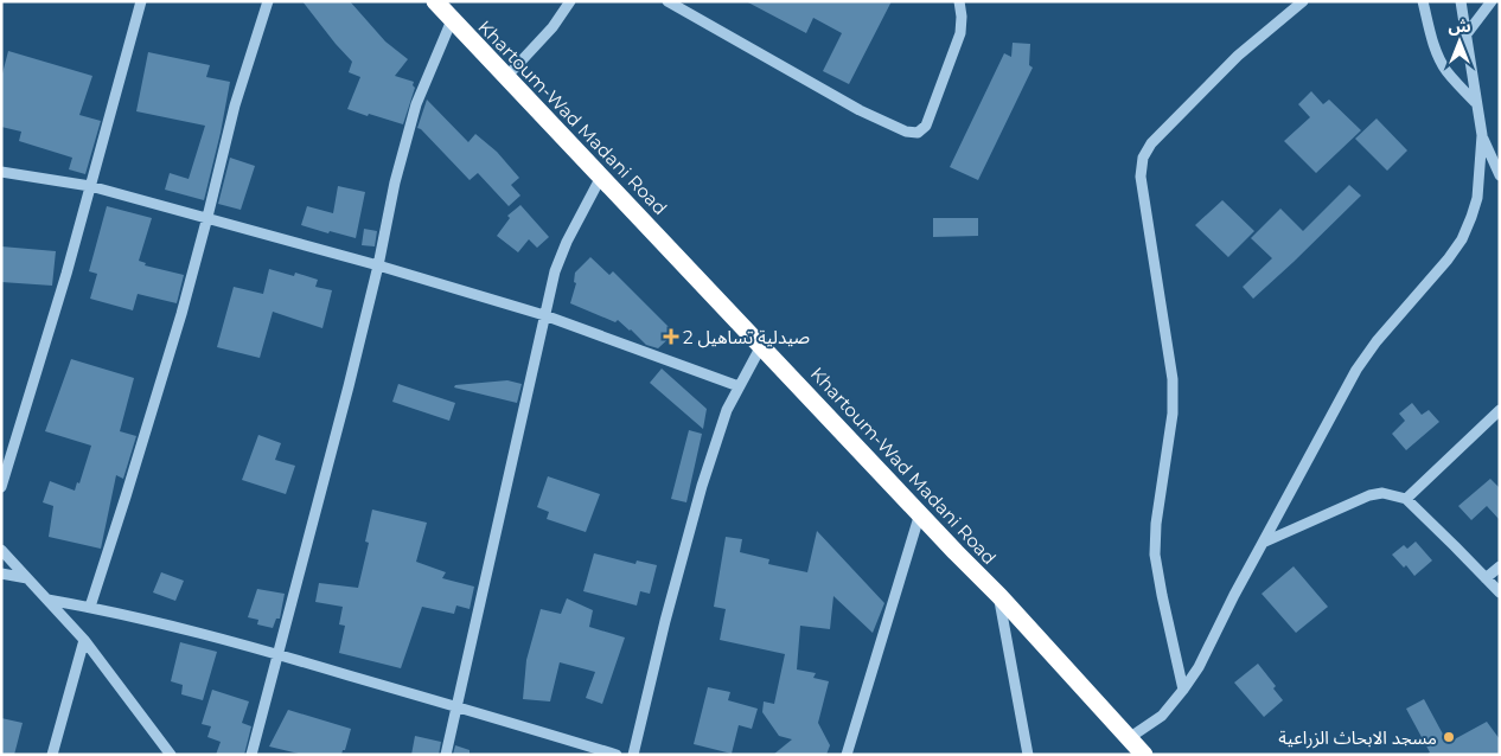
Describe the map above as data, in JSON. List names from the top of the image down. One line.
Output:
{"streets":{"highway":["Khartoum-Wad Madani Road"]},"places":{"health":["صيدلية تساهيل 2"],"other":["مسجد الابحاث الزراعية"]},"north":"top"}
